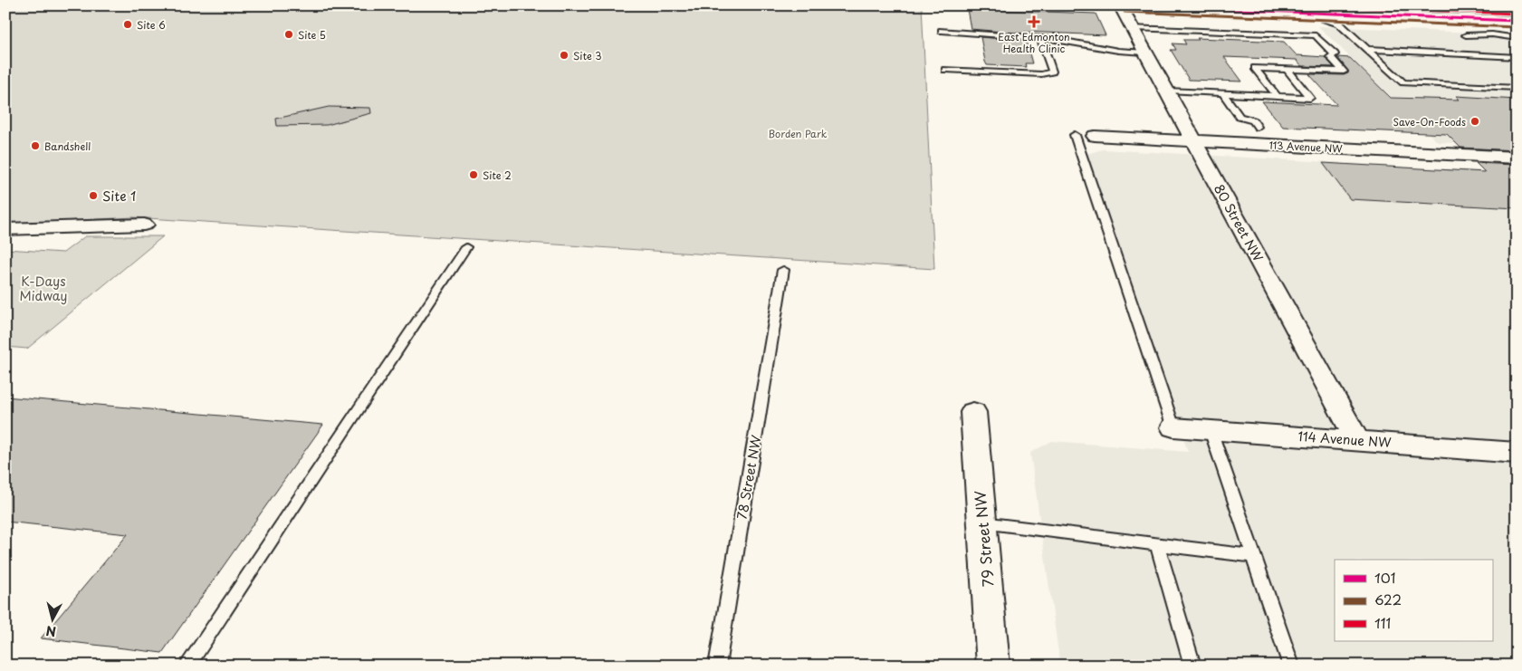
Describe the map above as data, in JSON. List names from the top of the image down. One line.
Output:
{"streets":{"street":["113 Avenue NW","80 Street NW","114 Avenue NW","79 Street NW"],"lane":["78 Street NW"]},"crossings":[["113 Avenue NW","80 Street NW"],["80 Street NW","114 Avenue NW"]],"parks":["Borden Park","K-Days Midway"],"places":{"health":["East Edmonton Health Clinic"],"other":["Site 6","Site 5","Site 3","Save-On-Foods","Bandshell","Site 2","Site 1"]},"lines":["transit line 101","transit line 111","transit line 622"],"legend":["101","622","111"],"north":"bottom"}
